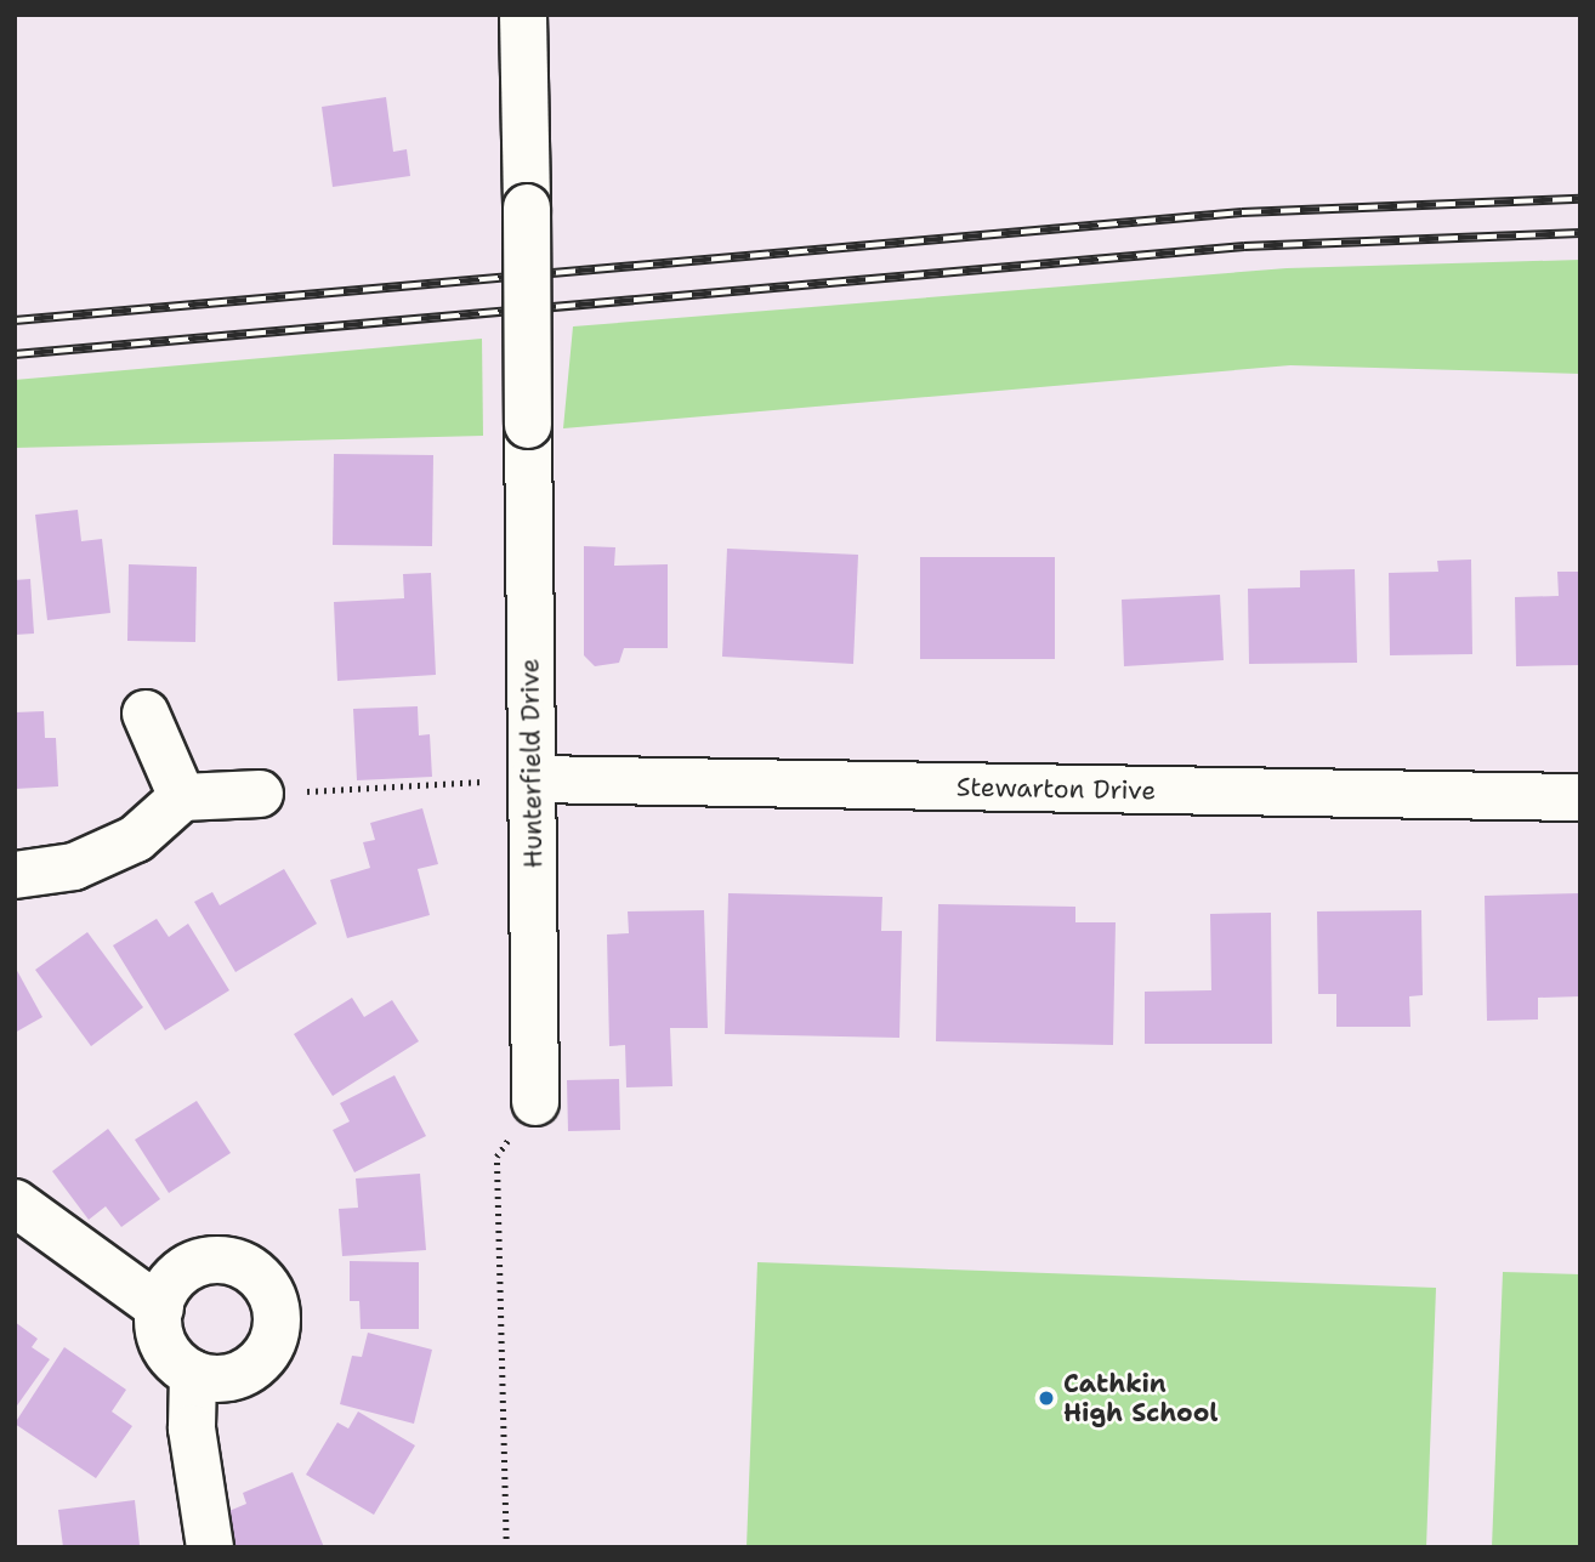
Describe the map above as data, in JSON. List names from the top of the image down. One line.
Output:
{"streets":{"street":["Hunterfield Drive","Stewarton Drive"]},"crossings":[["Hunterfield Drive","Stewarton Drive"]],"places":["Cathkin High School"]}
